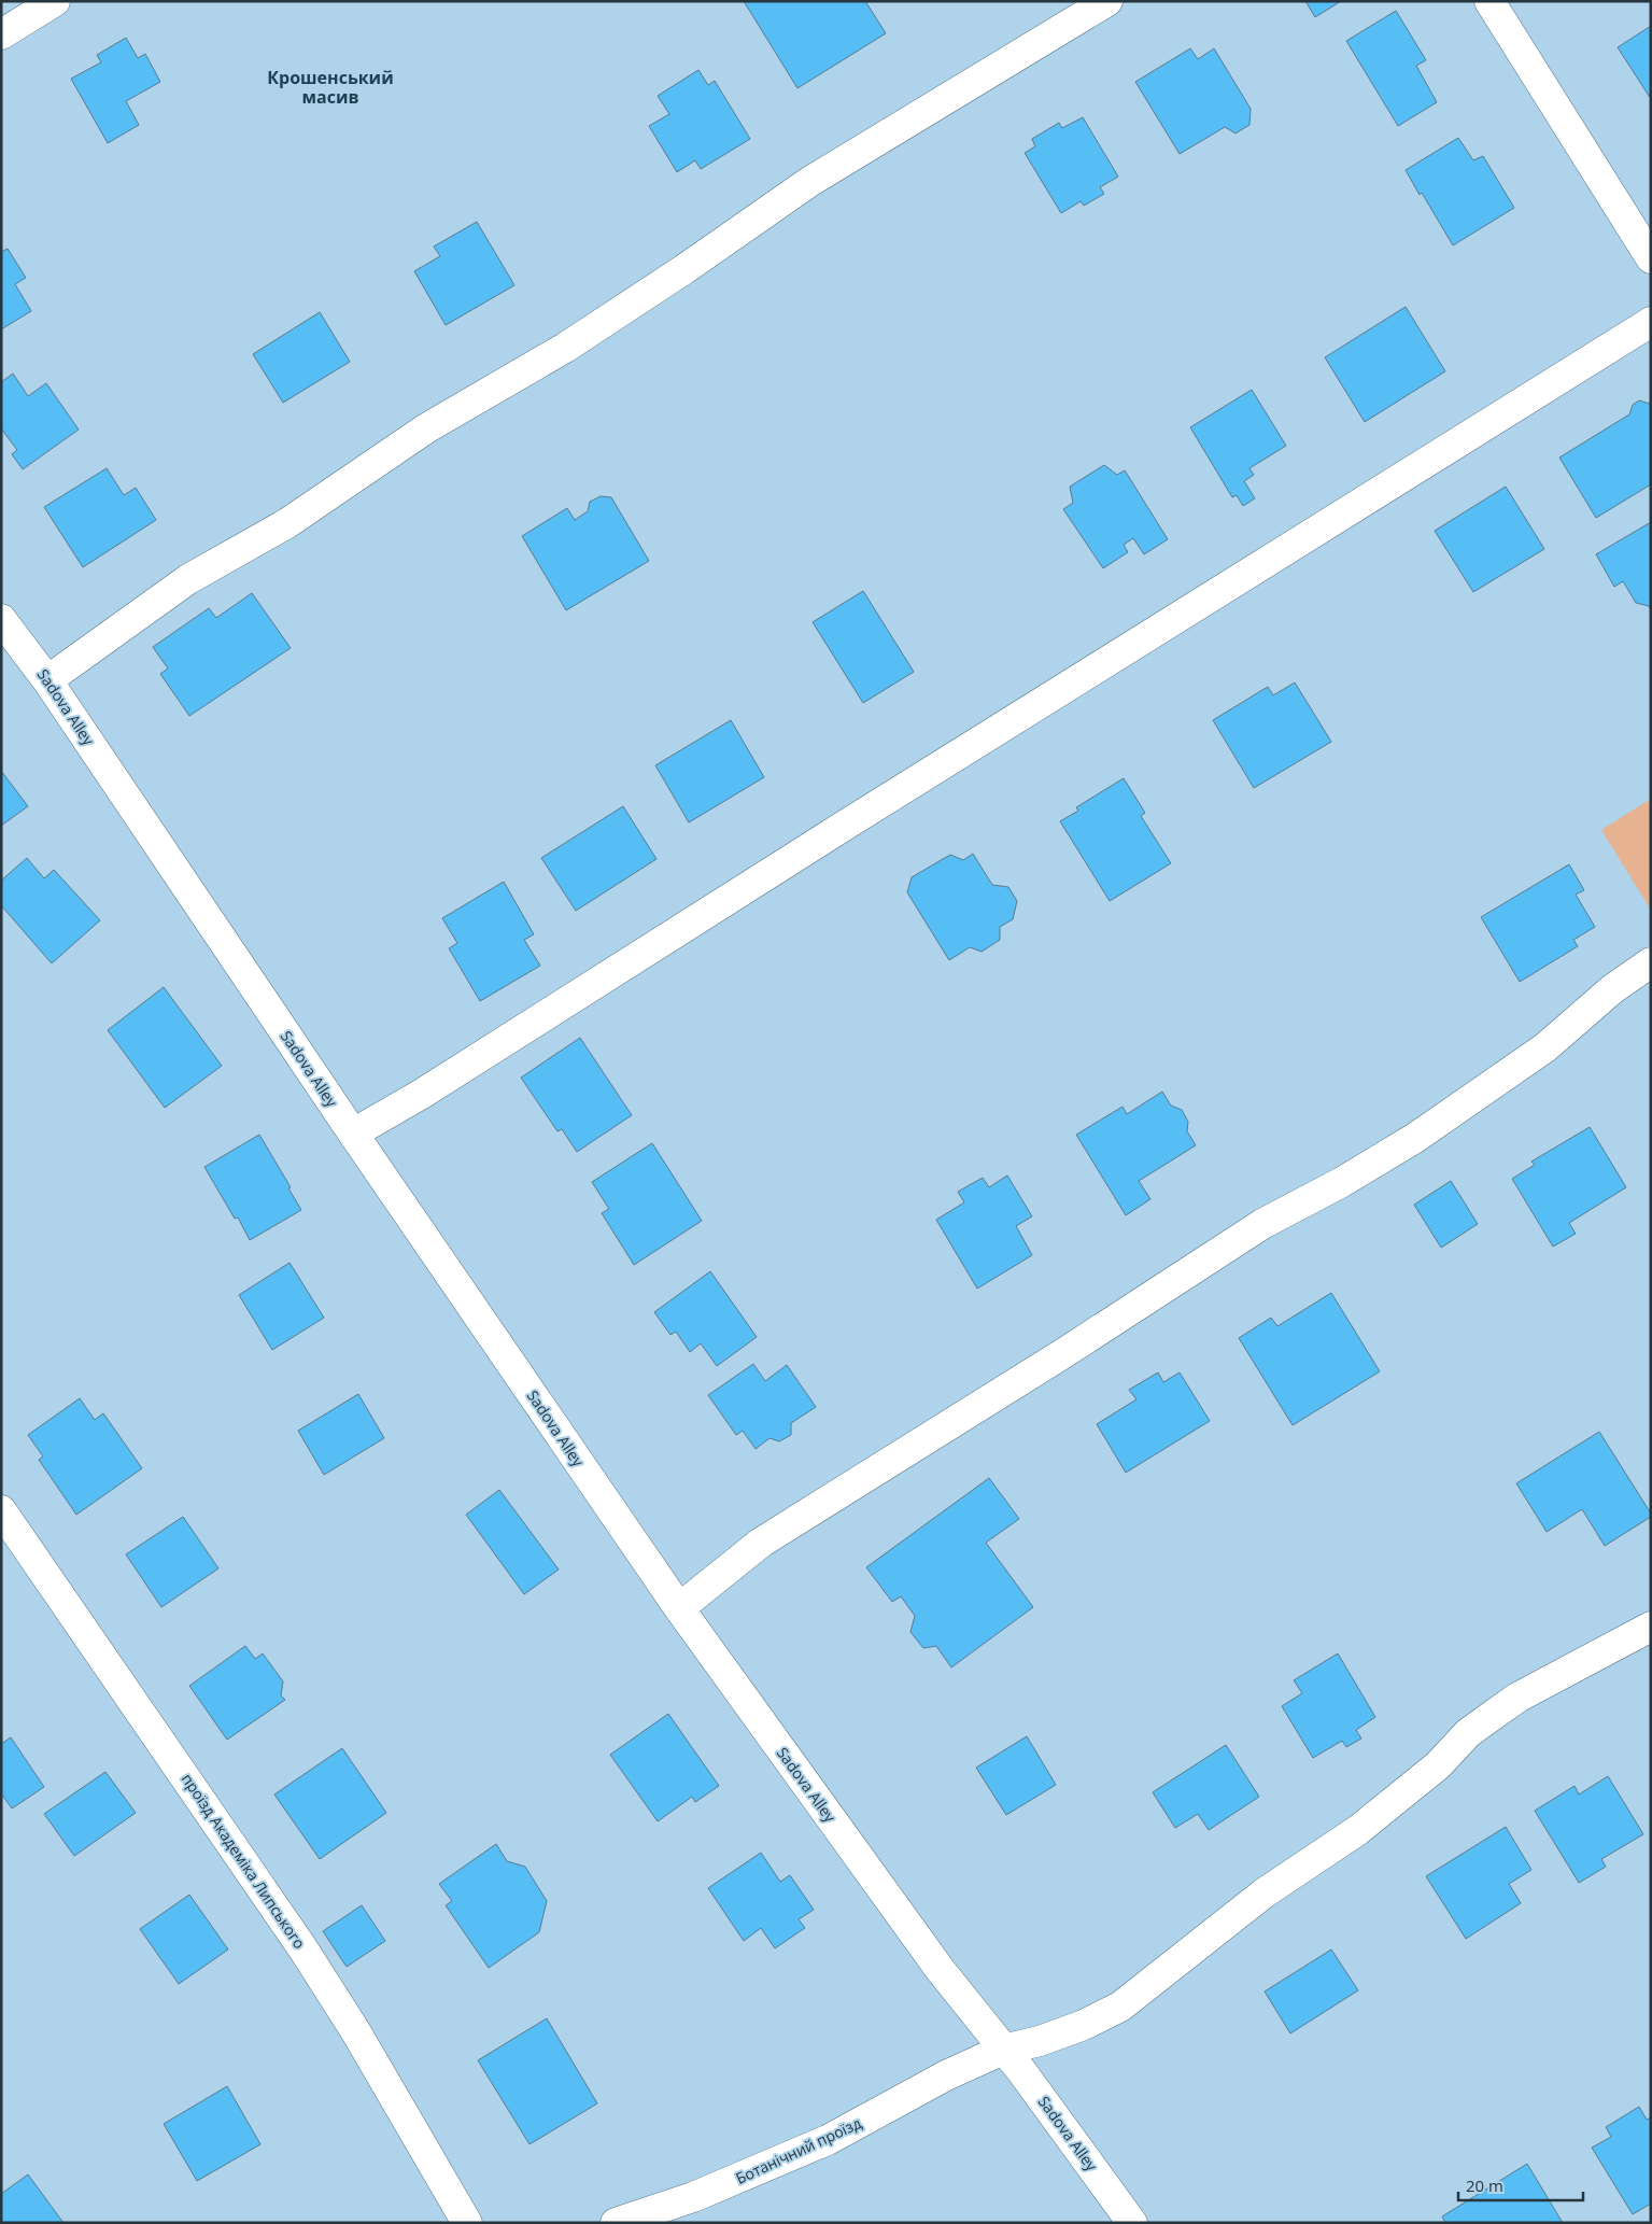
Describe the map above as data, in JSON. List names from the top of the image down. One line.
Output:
{"streets":{"street":["Sadova Alley","проїзд Академіка Липського","Ботанічний проїзд"]},"crossings":[["Sadova Alley","Ботанічний проїзд"]],"districts":["Крошенський масив"],"scale_bar":"20 m"}
